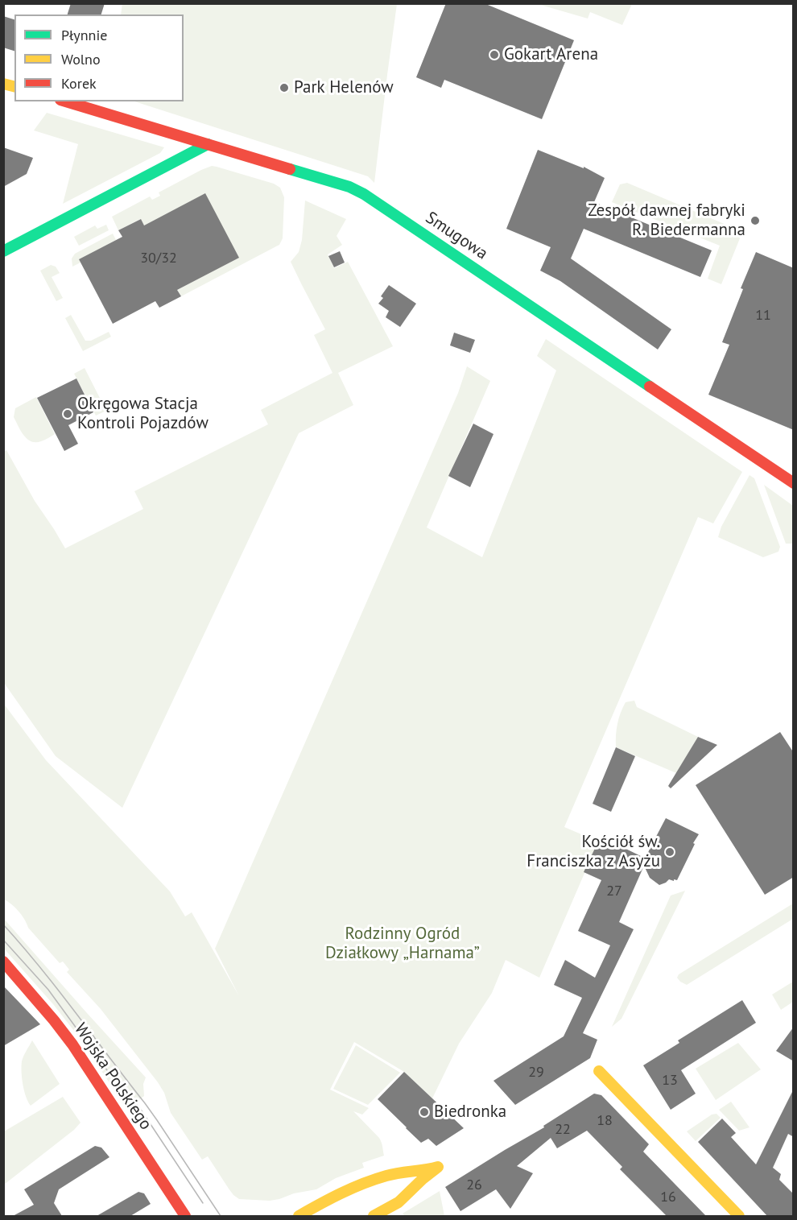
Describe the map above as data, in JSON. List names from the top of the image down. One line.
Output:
{"streets":{"street":["Smugowa","Wojska Polskiego"]},"parks":["Rodzinny Ogród Działkowy „Harnama”"],"places":["Gokart Arena","Park Helenów","Zespół dawnej fabryki R. Biedermanna","Okręgowa Stacja Kontroli Pojazdów","Kościół św. Franciszka z Asyżu","Biedronka"],"house_numbers":["30/32","11","27","29","13","18","22","26","16"],"legend":["Płynnie","Wolno","Korek"]}
